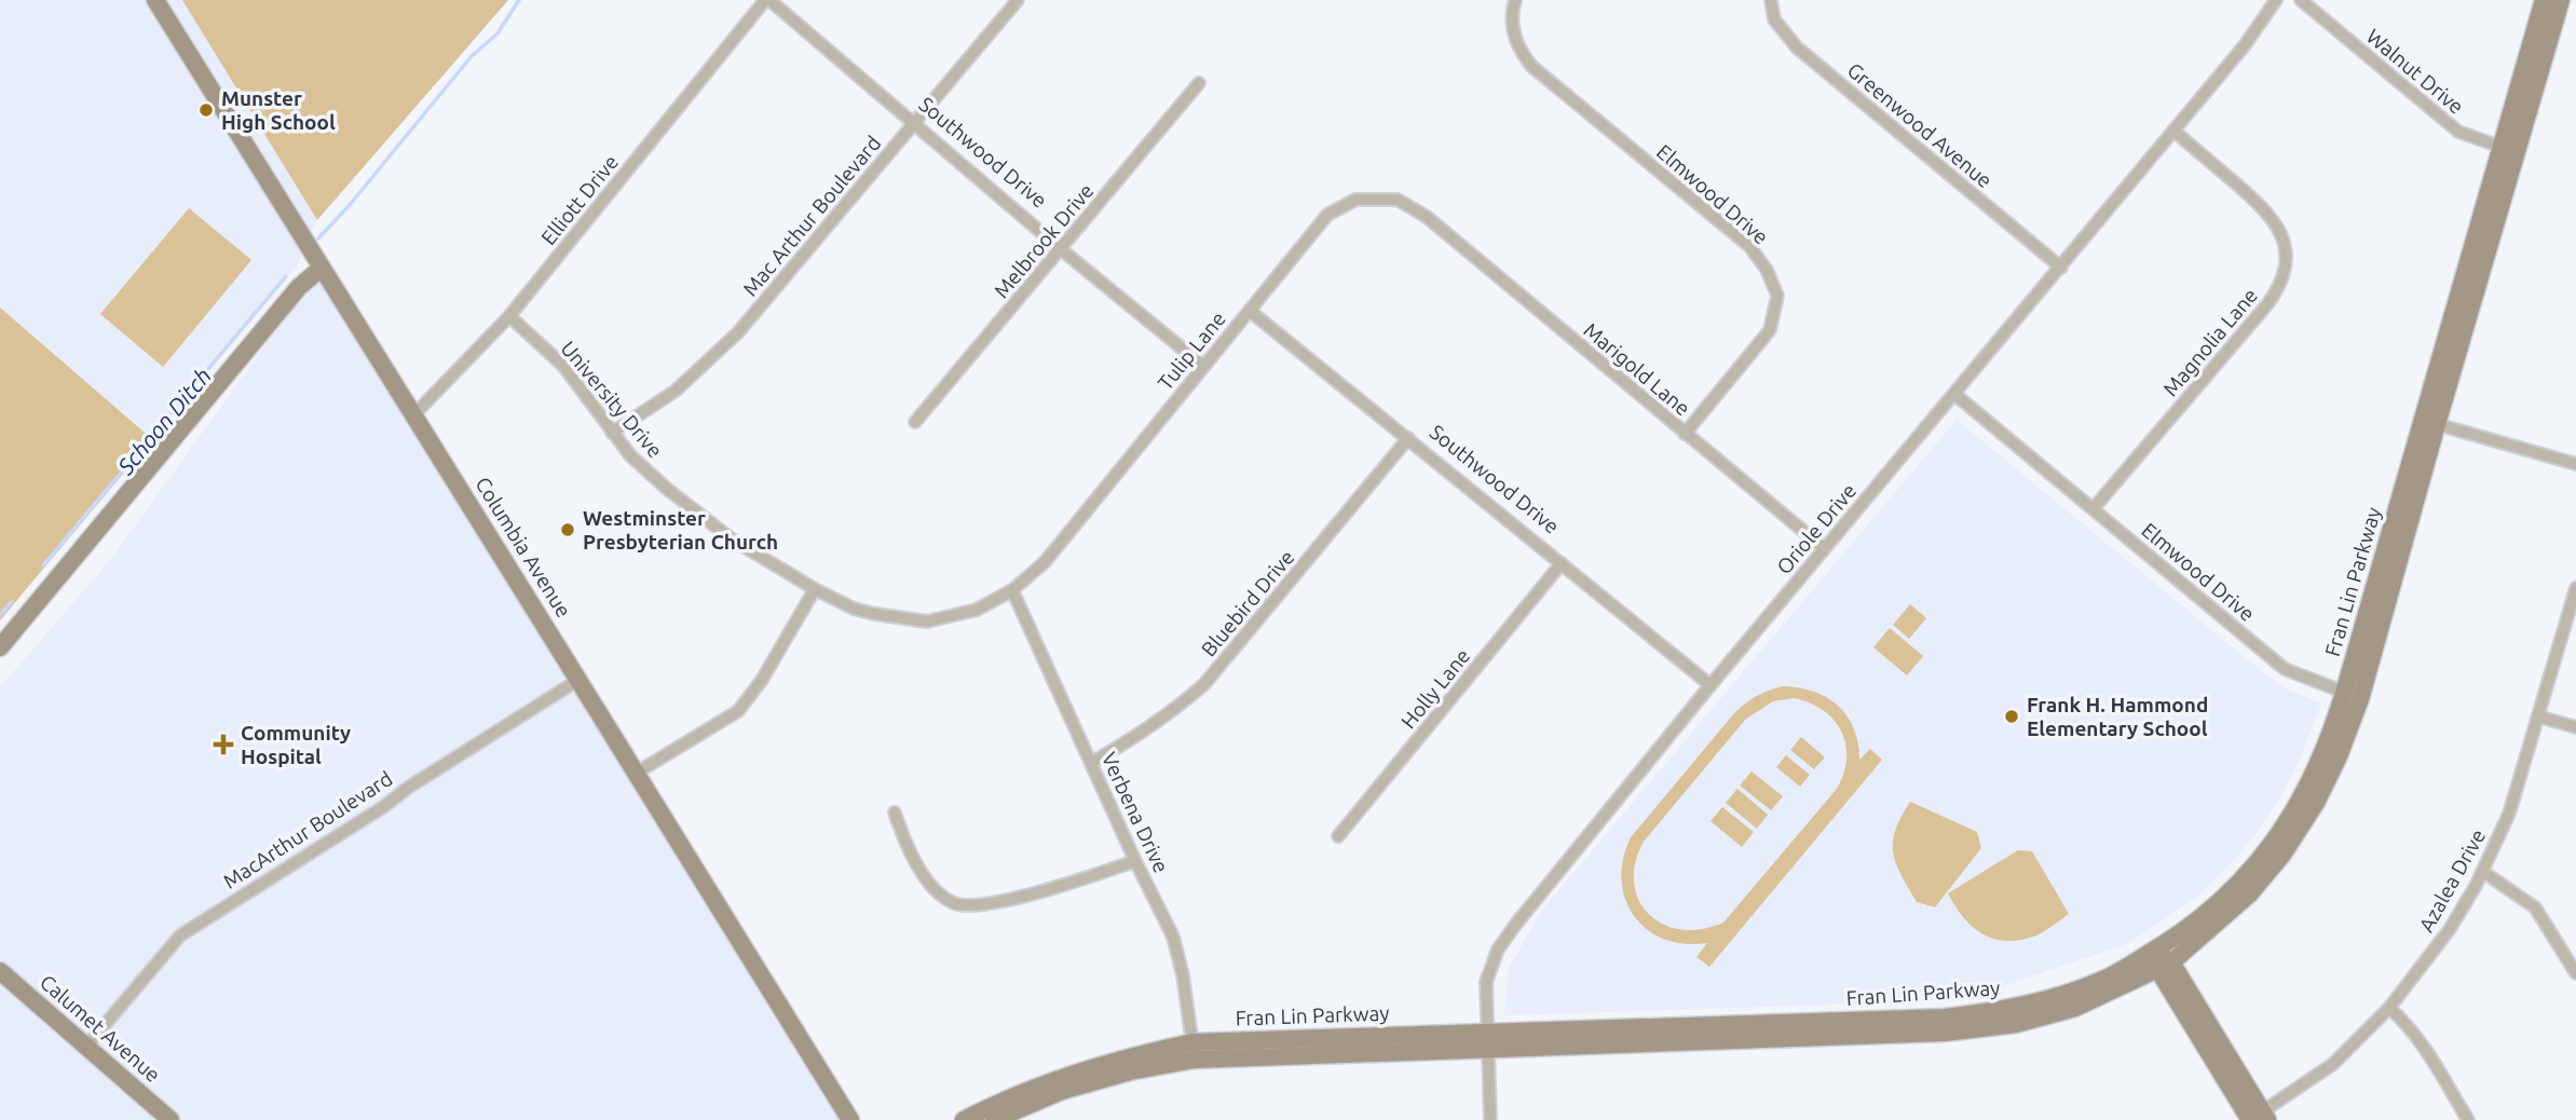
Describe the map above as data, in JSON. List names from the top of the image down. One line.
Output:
{"streets":{"street":["Walnut Drive","Greenwood Avenue","Southwood Drive","Elmwood Drive","Elliott Drive","Mac Arthur Boulevard","Melbrook Drive","Magnolia Lane","Tulip Lane","Marigold Lane","University Drive","Oriole Drive","Columbia Avenue","Fran Lin Parkway","Bluebird Drive","Holly Lane","Verbena Drive","MacArthur Boulevard","Azalea Drive","Calumet Avenue"]},"crossings":[["Walnut Drive","Fran Lin Parkway"],["Greenwood Avenue","Oriole Drive"],["Southwood Drive","Elliott Drive"],["Southwood Drive","Mac Arthur Boulevard"],["Southwood Drive","Melbrook Drive"],["Southwood Drive","Tulip Lane"],["Southwood Drive","Oriole Drive"],["Southwood Drive","Bluebird Drive"],["Southwood Drive","Holly Lane"],["Elmwood Drive","Magnolia Lane"],["Elmwood Drive","Marigold Lane"],["Elmwood Drive","Oriole Drive"],["Elmwood Drive","Fran Lin Parkway"],["Elliott Drive","University Drive"],["Elliott Drive","Columbia Avenue"],["Mac Arthur Boulevard","University Drive"],["Magnolia Lane","Oriole Drive"],["Tulip Lane","Marigold Lane"],["Tulip Lane","University Drive"],["Tulip Lane","Verbena Drive"],["Marigold Lane","Oriole Drive"],["University Drive","Verbena Drive"],["Oriole Drive","Fran Lin Parkway"],["Columbia Avenue","MacArthur Boulevard"],["Fran Lin Parkway","Verbena Drive"],["Bluebird Drive","Verbena Drive"],["MacArthur Boulevard","Calumet Avenue"]],"water":["Schoon Ditch"],"places":{"other":["Munster High School","Westminster Presbyterian Church","Frank H. Hammond Elementary School"],"health":["Community Hospital"]}}
